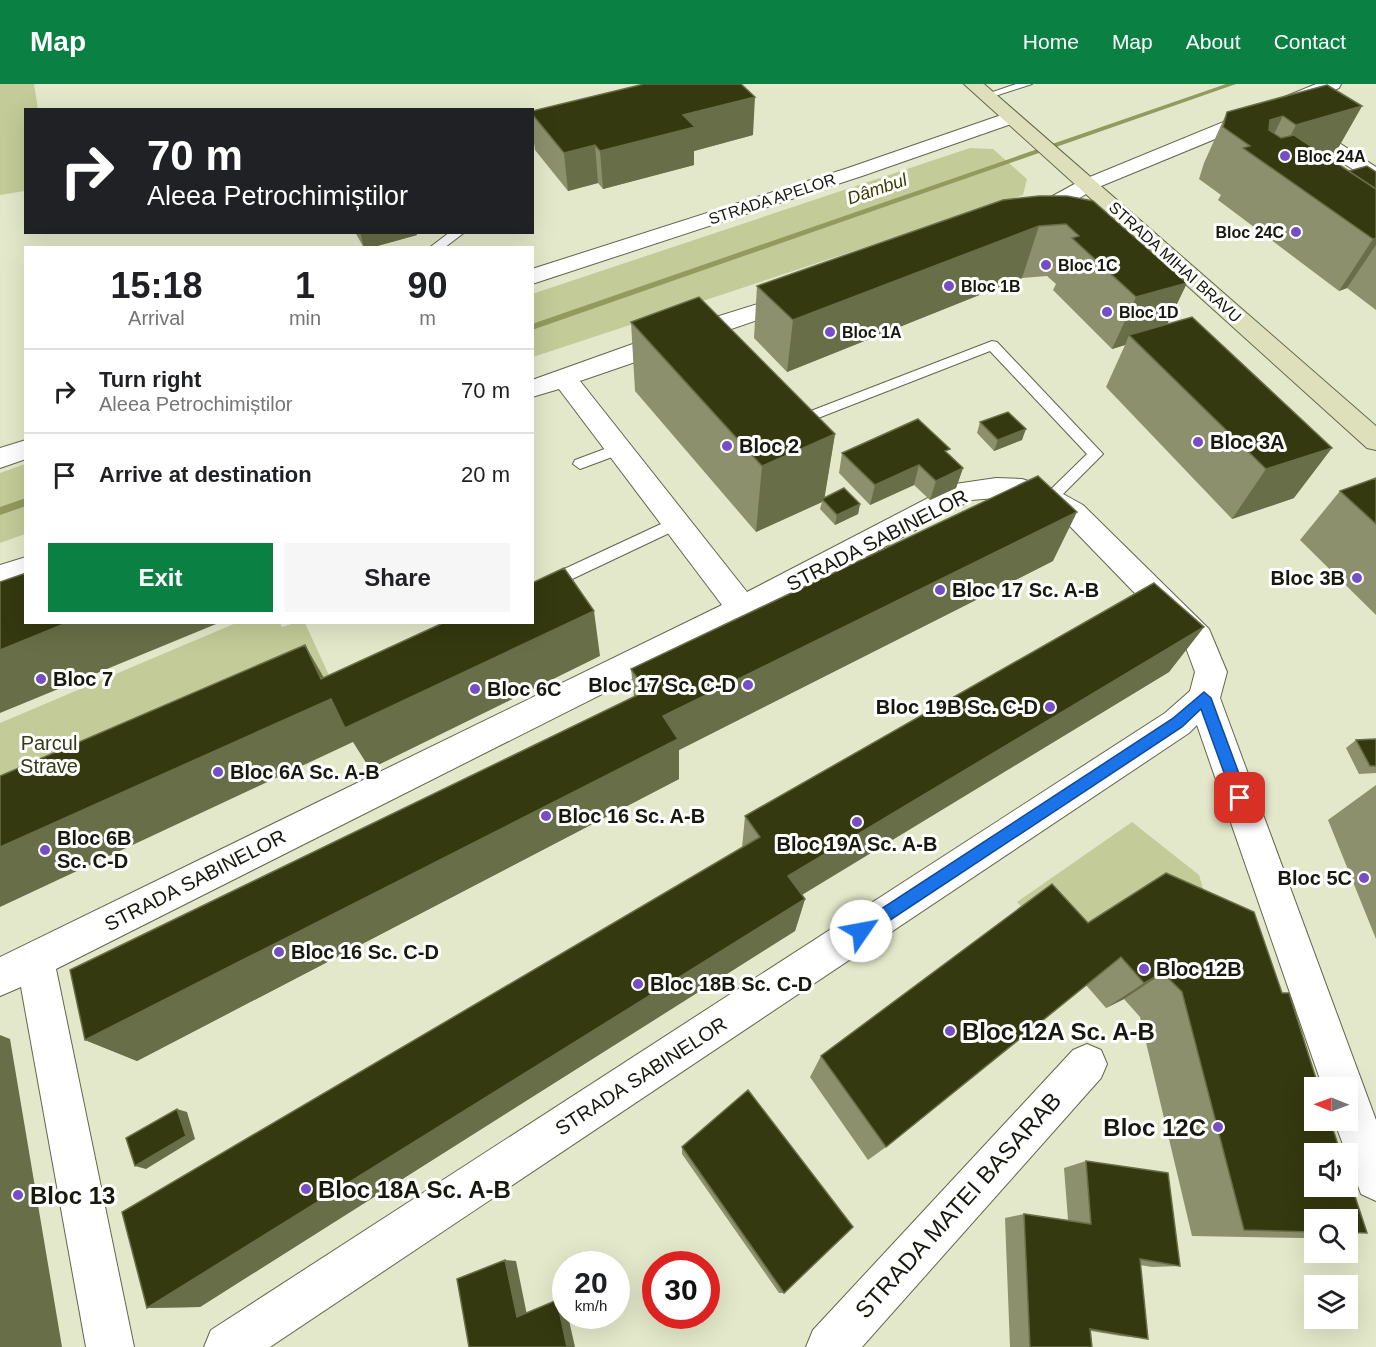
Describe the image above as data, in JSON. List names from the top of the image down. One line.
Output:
{"streets":{"main road":["STRADA MIHAI BRAVU"],"street":["STRADA APELOR","STRADA SABINELOR","STRADA MATEI BASARAB"]},"crossings":[["STRADA APELOR","STRADA MIHAI BRAVU"]],"water":["Dâmbul"],"parks":["Parcul Strave"],"places":["Bloc 24A","Bloc 24C","Bloc 1C","Bloc 1B","Bloc 1D","Bloc 1A","Bloc 3A","Bloc 2","Bloc 3B","Bloc 17 Sc. A-B","Bloc 7","Bloc 17 Sc. C-D","Bloc 6C","Bloc 19B Sc. C-D","Bloc 6A Sc. A-B","Bloc 16 Sc. A-B","Bloc 19A Sc. A-B","Bloc 6B Sc. C-D","Bloc 5C","Bloc 16 Sc. C-D","Bloc 12B","Bloc 18B Sc. C-D","Bloc 12A Sc. A-B","Bloc 12C","Bloc 18A Sc. A-B","Bloc 13"],"north":"left","page":{"header":"Map","nav":["Home","Map","About","Contact"],"turn":["70 m","Aleea Petrochimiștilor"],"eta":["15:18","Arrival","1","min","90","m"],"list":[{"name":"Turn right","note":"Aleea Petrochimiștilor","value":"70 m"},{"name":"Arrive at destination","value":"20 m"}],"buttons":["Exit","Share"],"speed":"20 km/h","limit":"30"}}
